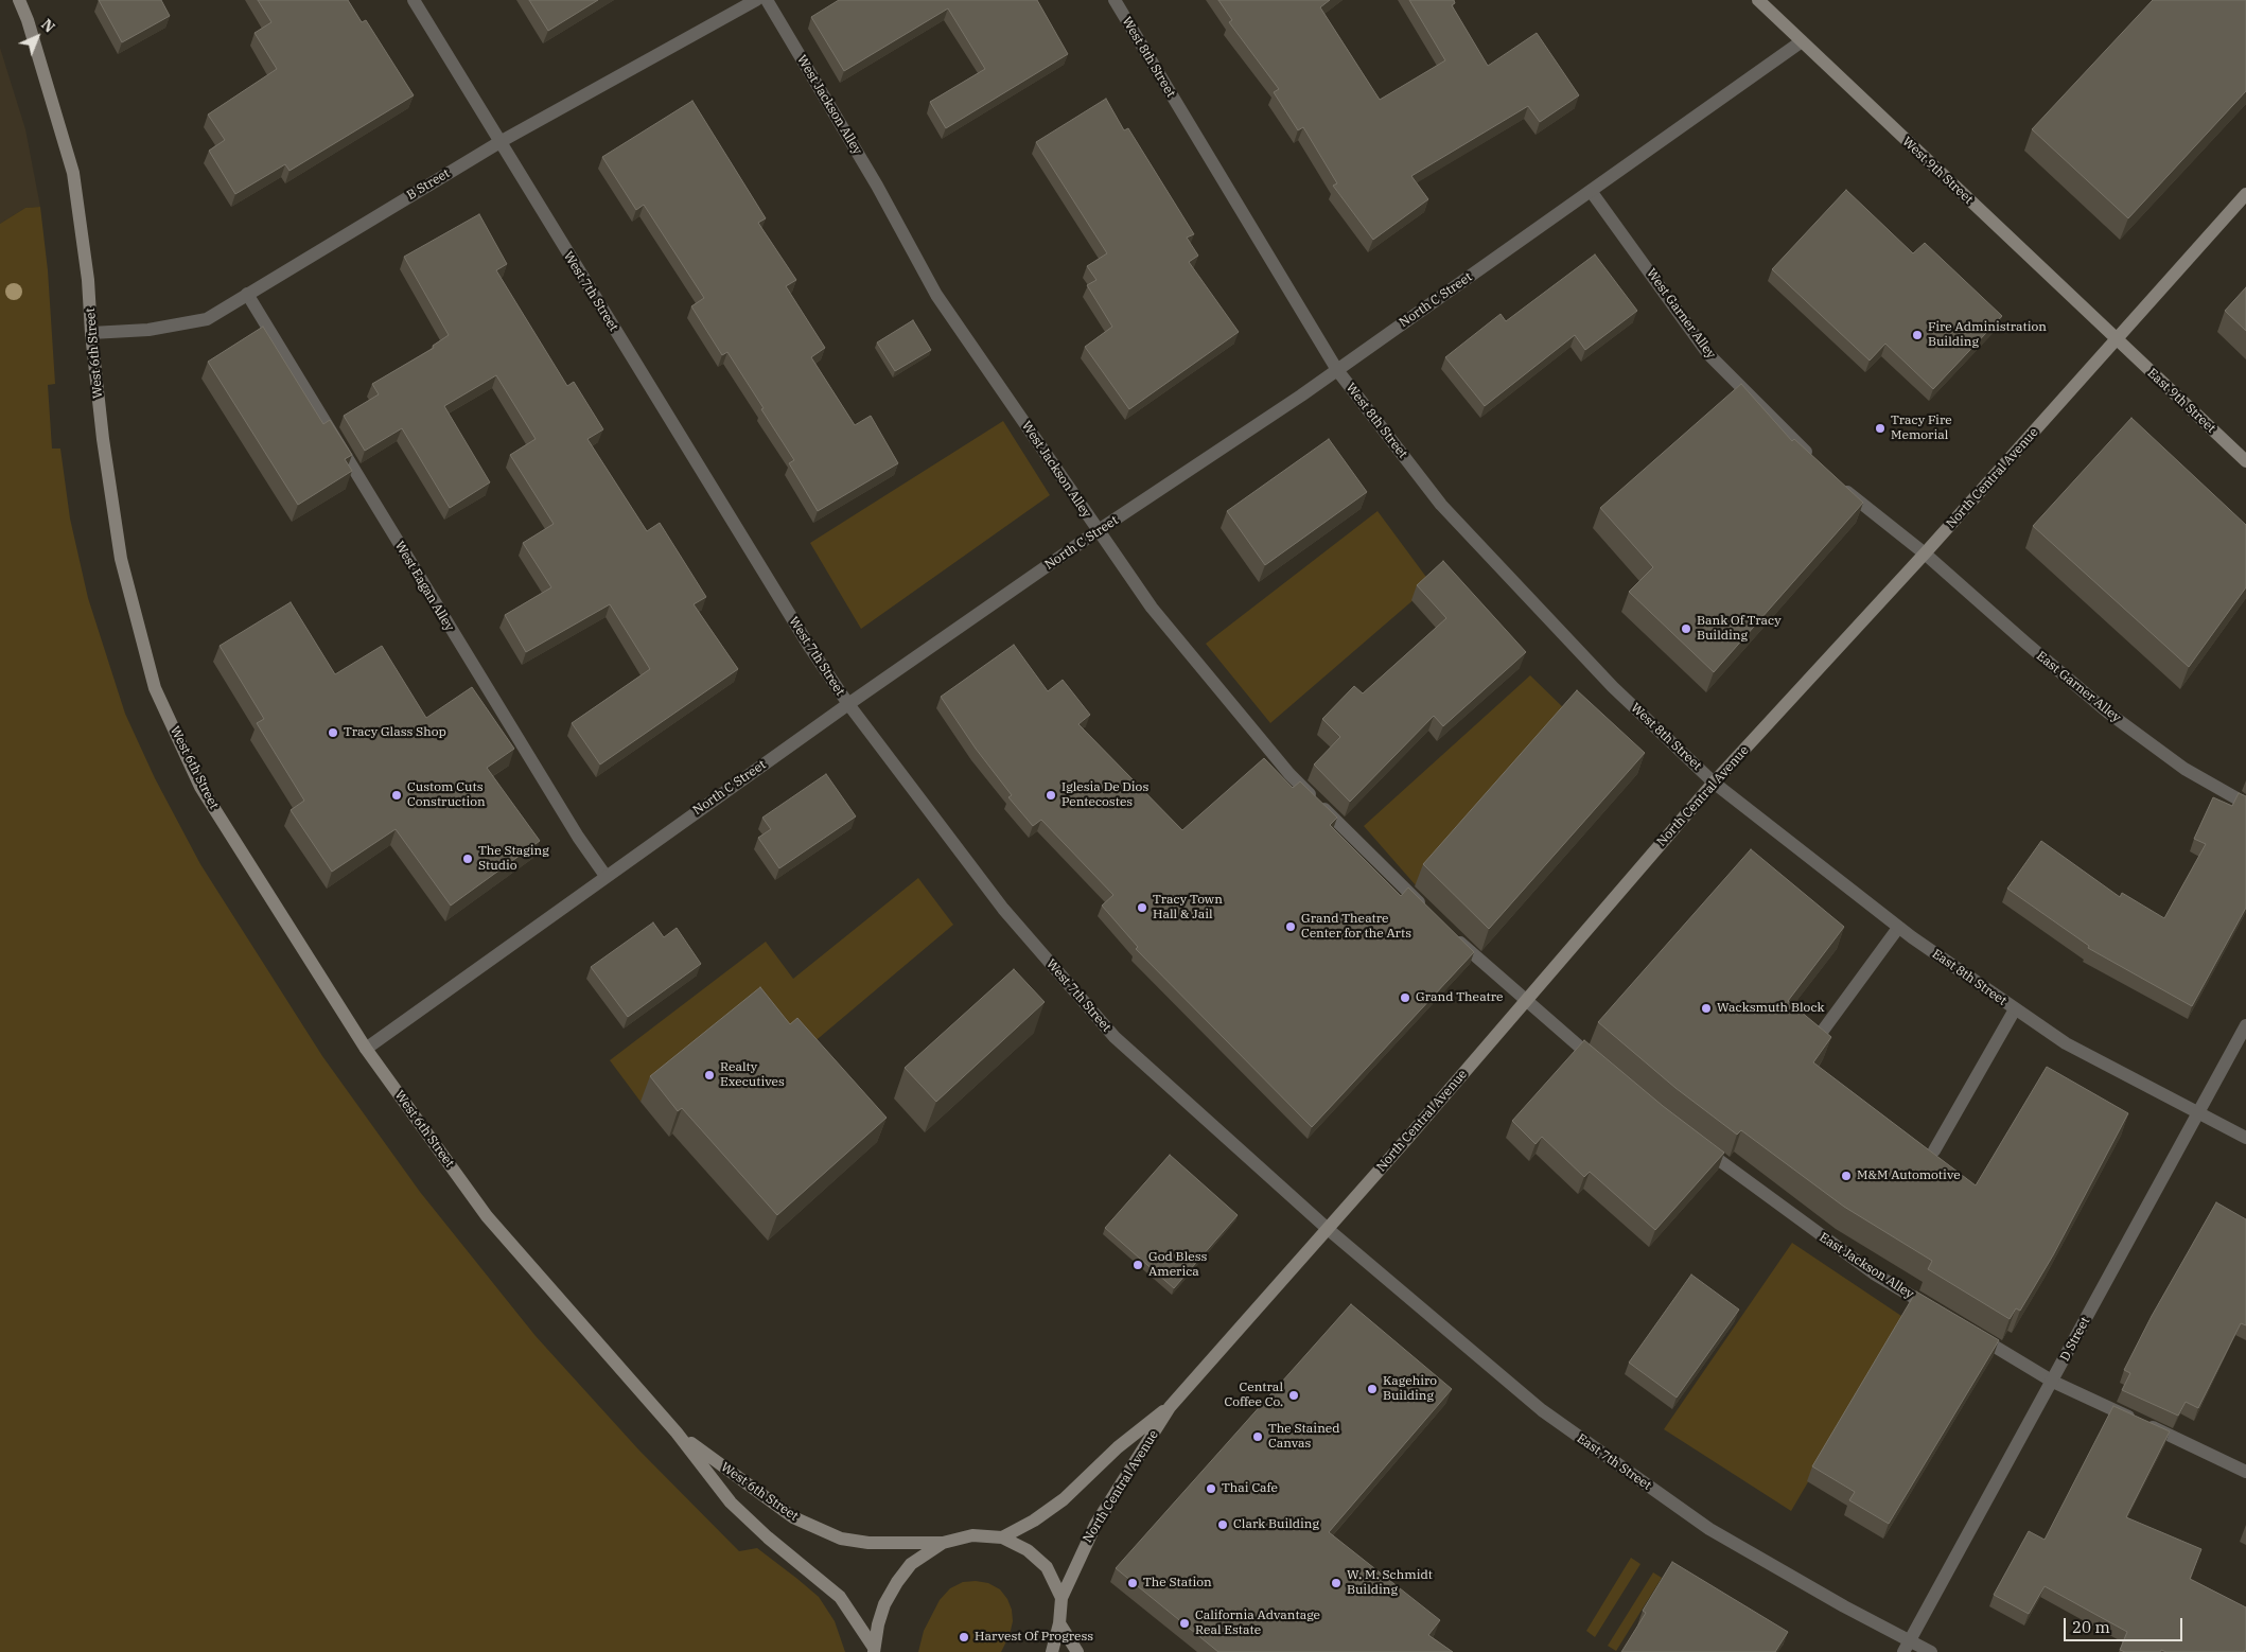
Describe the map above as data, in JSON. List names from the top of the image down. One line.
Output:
{"streets":{"street":["West 8th Street","West Jackson Alley","West 9th Street","B Street","West 7th Street","North C Street","West Garner Alley","West 6th Street","East 9th Street","North Central Avenue","West Eagan Alley","East Garner Alley","East 8th Street","East Jackson Alley","D Street","East 7th Street"]},"crossings":[["West 8th Street","North C Street"],["West 8th Street","North Central Avenue"],["West 8th Street","East 8th Street"],["West Jackson Alley","North C Street"],["West 9th Street","North C Street"],["West 9th Street","East 9th Street"],["West 9th Street","North Central Avenue"],["B Street","West 7th Street"],["B Street","West 6th Street"],["B Street","West Eagan Alley"],["West 7th Street","North C Street"],["West 7th Street","North Central Avenue"],["West 7th Street","East 7th Street"],["North C Street","West Garner Alley"],["North C Street","West 6th Street"],["North C Street","West Eagan Alley"],["East 9th Street","North Central Avenue"],["North Central Avenue","East Garner Alley"],["North Central Avenue","East 8th Street"],["North Central Avenue","East 7th Street"],["East 8th Street","D Street"],["D Street","East 7th Street"]],"places":["Fire Administration Building","Tracy Fire Memorial","Bank Of Tracy Building","Tracy Glass Shop","Custom Cuts Construction","Iglesia De Dios Pentecostes","The Staging Studio","Tracy Town Hall & Jail","Grand Theatre Center for the Arts","Grand Theatre","Wacksmuth Block","Realty Executives","M&M Automotive","God Bless America","Kagehiro Building","Central Coffee Co.","The Stained Canvas","Thai Cafe","Clark Building","The Station","W. M. Schmidt Building","California Advantage Real Estate","Harvest Of Progress"],"scale_bar":"20 m","north":"top right"}
